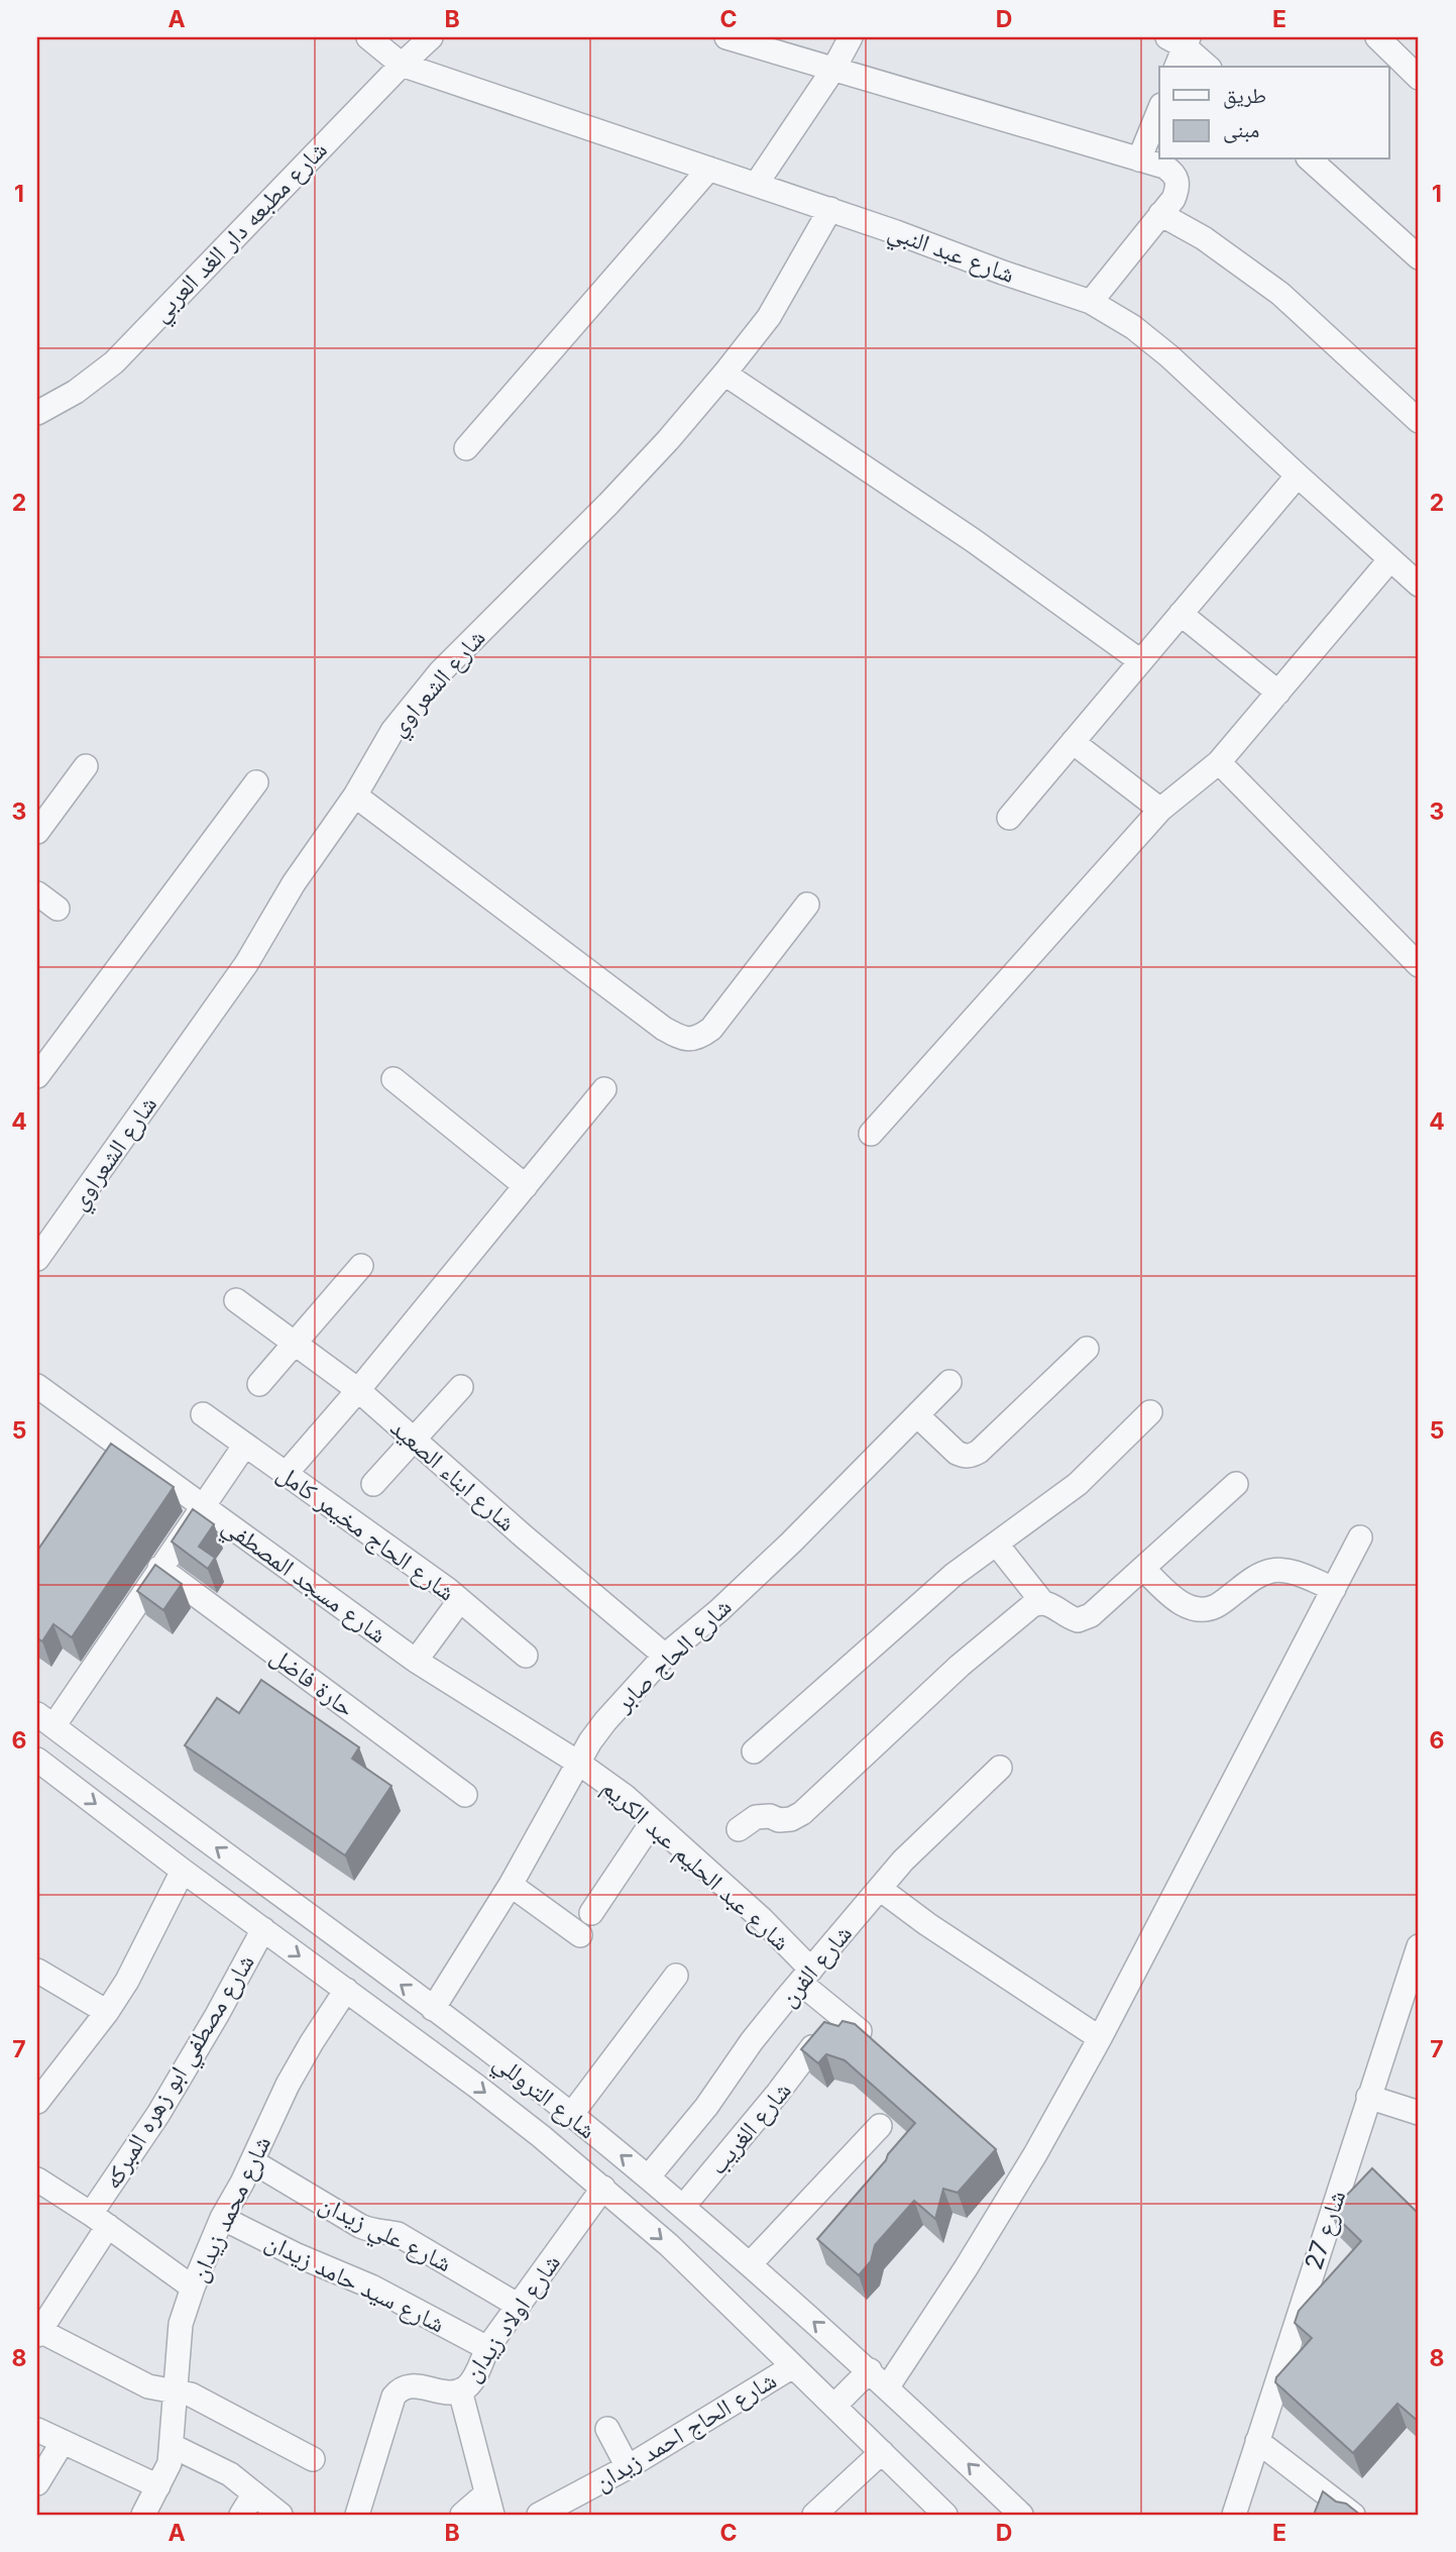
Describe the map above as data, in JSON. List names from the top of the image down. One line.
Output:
{"streets":{"street":["شارع مطبعه دار الغد العربي","شارع عبد النبي","شارع الشعراوي","شارع ابناء الصعيد","شارع الحاج مخيمر كامل","شارع مسجد المصطفي","شارع الحاج صابر","حارة فاضل","شارع عبد الحليم عبد الكريم","شارع الفرن","شارع مصطفي ابو زهره المبركه","شارع التروللي","شارع الغريب","شارع محمد زيدان","شارع 27","شارع علي زيدان","شارع سيد حامد زيدان","شارع اولاد زيدان","شارع الحاج احمد زيدان"]},"crossings":[["شارع مطبعه دار الغد العربي","شارع عبد النبي"],["شارع عبد النبي","شارع الشعراوي"],["شارع ابناء الصعيد","شارع الحاج صابر"],["شارع مسجد المصطفي","شارع الحاج صابر"],["شارع مسجد المصطفي","شارع عبد الحليم عبد الكريم"],["شارع الحاج صابر","شارع عبد الحليم عبد الكريم"],["شارع الحاج صابر","شارع التروللي"],["شارع عبد الحليم عبد الكريم","شارع الفرن"],["شارع الفرن","شارع التروللي"],["شارع مصطفي ابو زهره المبركه","شارع التروللي"],["شارع التروللي","شارع الغريب"],["شارع التروللي","شارع محمد زيدان"],["شارع التروللي","شارع اولاد زيدان"],["شارع التروللي","شارع الحاج احمد زيدان"],["شارع محمد زيدان","شارع علي زيدان"],["شارع محمد زيدان","شارع سيد حامد زيدان"],["شارع علي زيدان","شارع اولاد زيدان"],["شارع سيد حامد زيدان","شارع اولاد زيدان"]],"legend":["طريق","مبنى"],"grid":{"columns":["A","B","C","D","E"],"rows":["1","2","3","4","5","6","7","8"]}}
